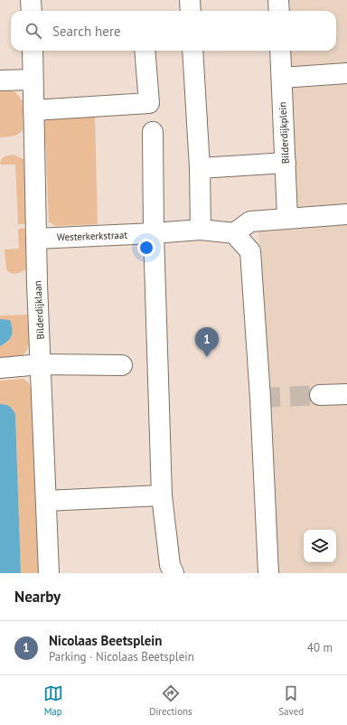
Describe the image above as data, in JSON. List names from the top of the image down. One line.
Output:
{"streets":{"street":["Bilderdijkplein","Westerkerkstraat","Bilderdijklaan"]},"crossings":[["Westerkerkstraat","Bilderdijklaan"]],"page":{"search":"Search here","pins":"1","heading":"Nearby","list":[{"mark":"1","name":"Nicolaas Beetsplein","note":"Parking · Nicolaas Beetsplein","value":"40 m"}],"nav":["Map","Directions","Saved"]}}
